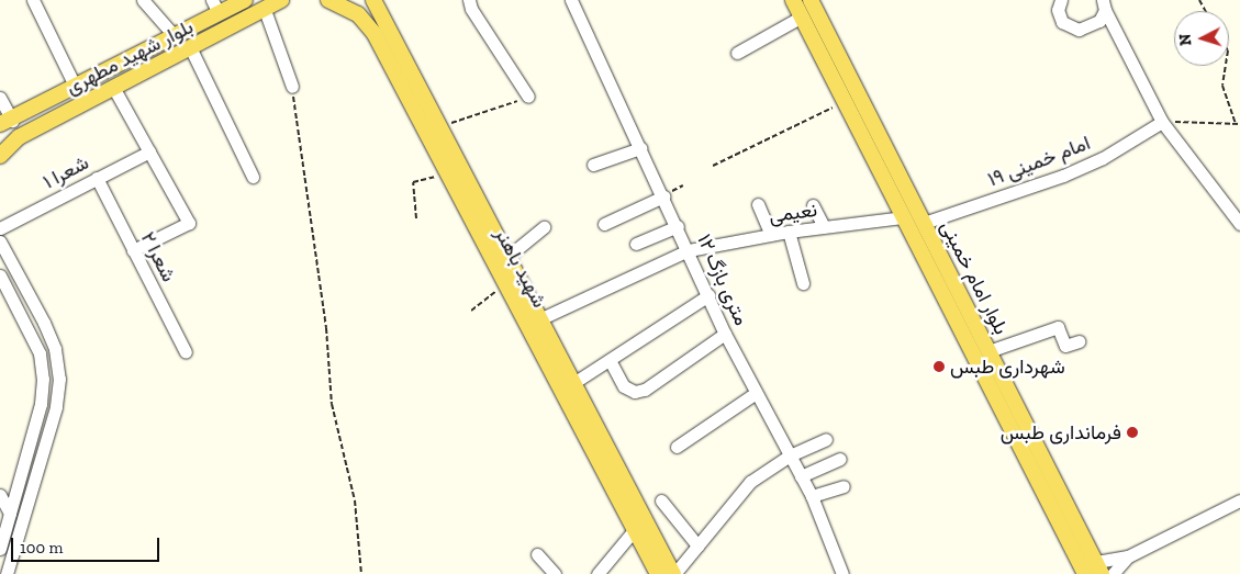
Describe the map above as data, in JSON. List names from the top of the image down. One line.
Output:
{"streets":{"main road":["بلوار شهید مطهری","شهید باهنر","بلوار امام خمینی"],"street":["امام خمینی ۱۹","شعرا ۱","نعیمی","شعرا ۲","۱۲ متری بازگ"]},"crossings":[["امام خمینی ۱۹","بلوار امام خمینی"],["شعرا ۱","شعرا ۲"],["نعیمی","شهید باهنر"],["نعیمی","بلوار امام خمینی"],["نعیمی","۱۲ متری بازگ"]],"places":["شهرداری طبس","فرمانداری طبس"],"scale_bar":"100 m","north":"left"}
